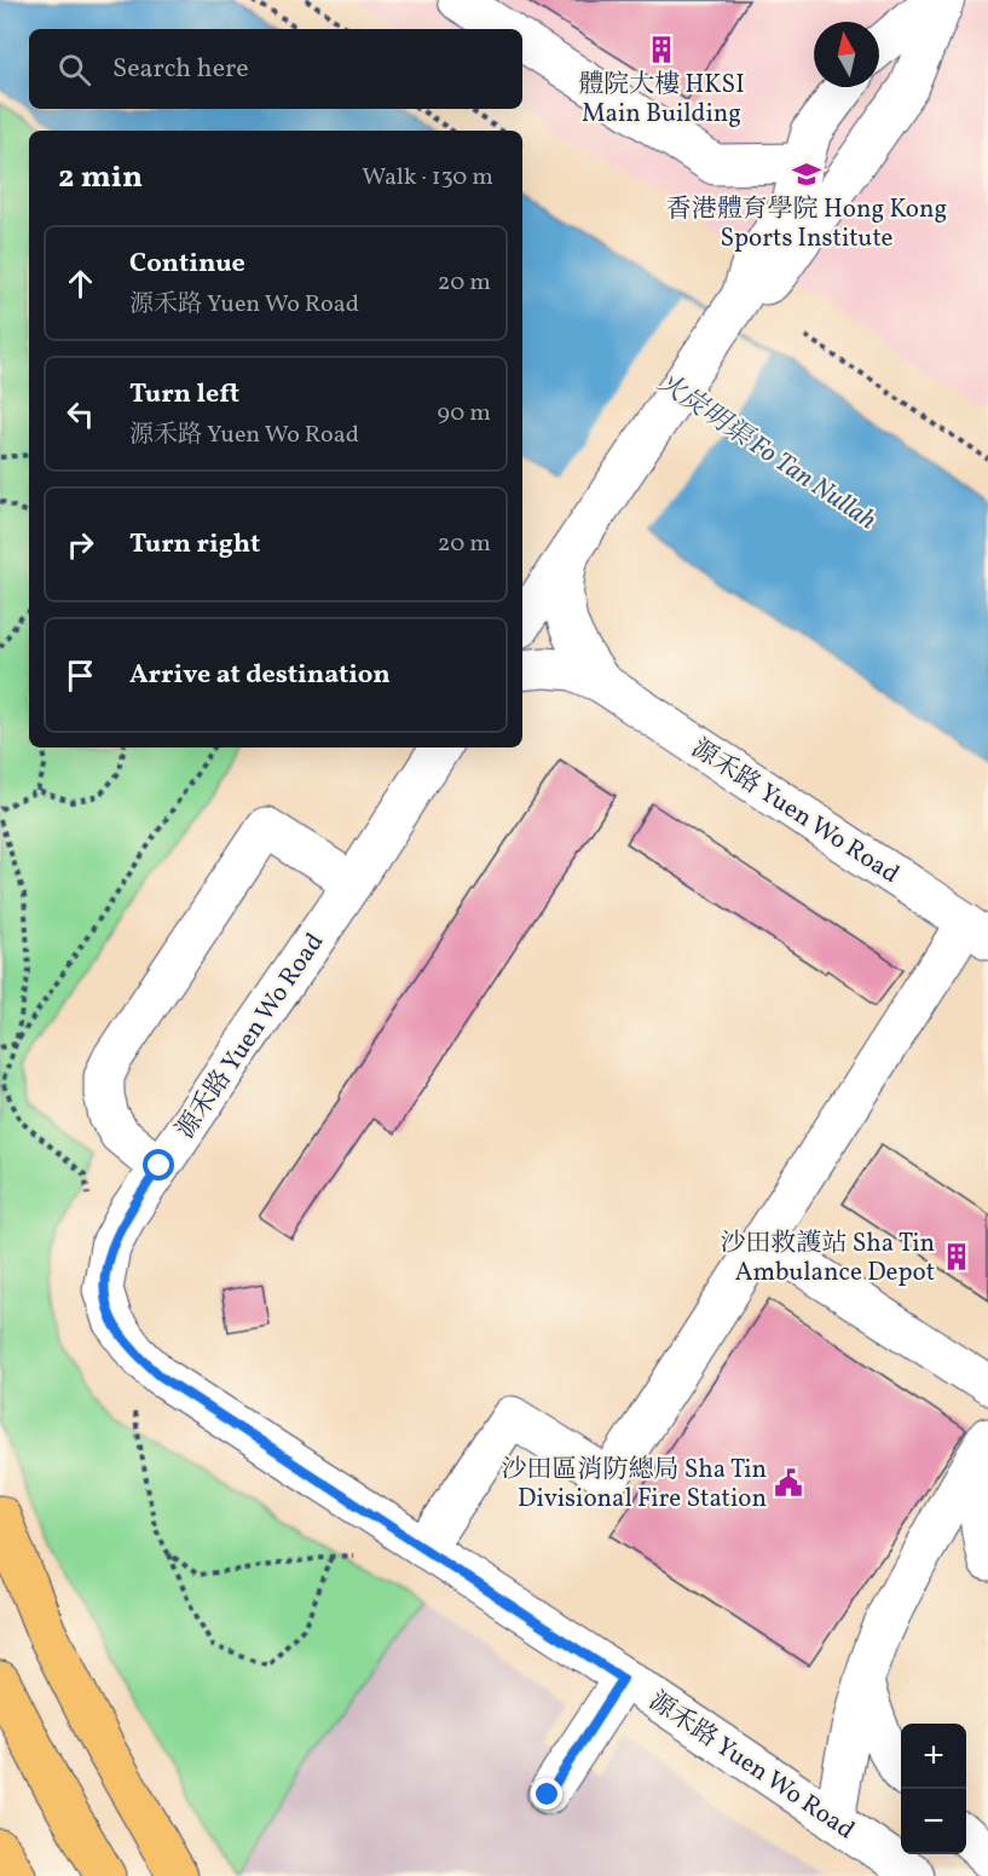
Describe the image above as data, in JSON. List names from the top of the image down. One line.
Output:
{"streets":{"street":["源禾路 Yuen Wo Road"]},"water":["火炭明渠 Fo Tan Nullah"],"places":{"building":["體院大樓 HKSI Main Building","沙田救護站 Sha Tin Ambulance Depot"],"school or university":["香港體育學院 Hong Kong Sports Institute"],"public building":["沙田區消防總局 Sha Tin Divisional Fire Station"]},"north":"top","page":{"search":"Search here","heading":["2 min","Walk · 130 m"],"list":[["Continue","源禾路 Yuen Wo Road","20 m"],["Turn left","源禾路 Yuen Wo Road","90 m"],["Turn right","20 m"],"Arrive at destination"],"map_buttons":["+","−"]}}
